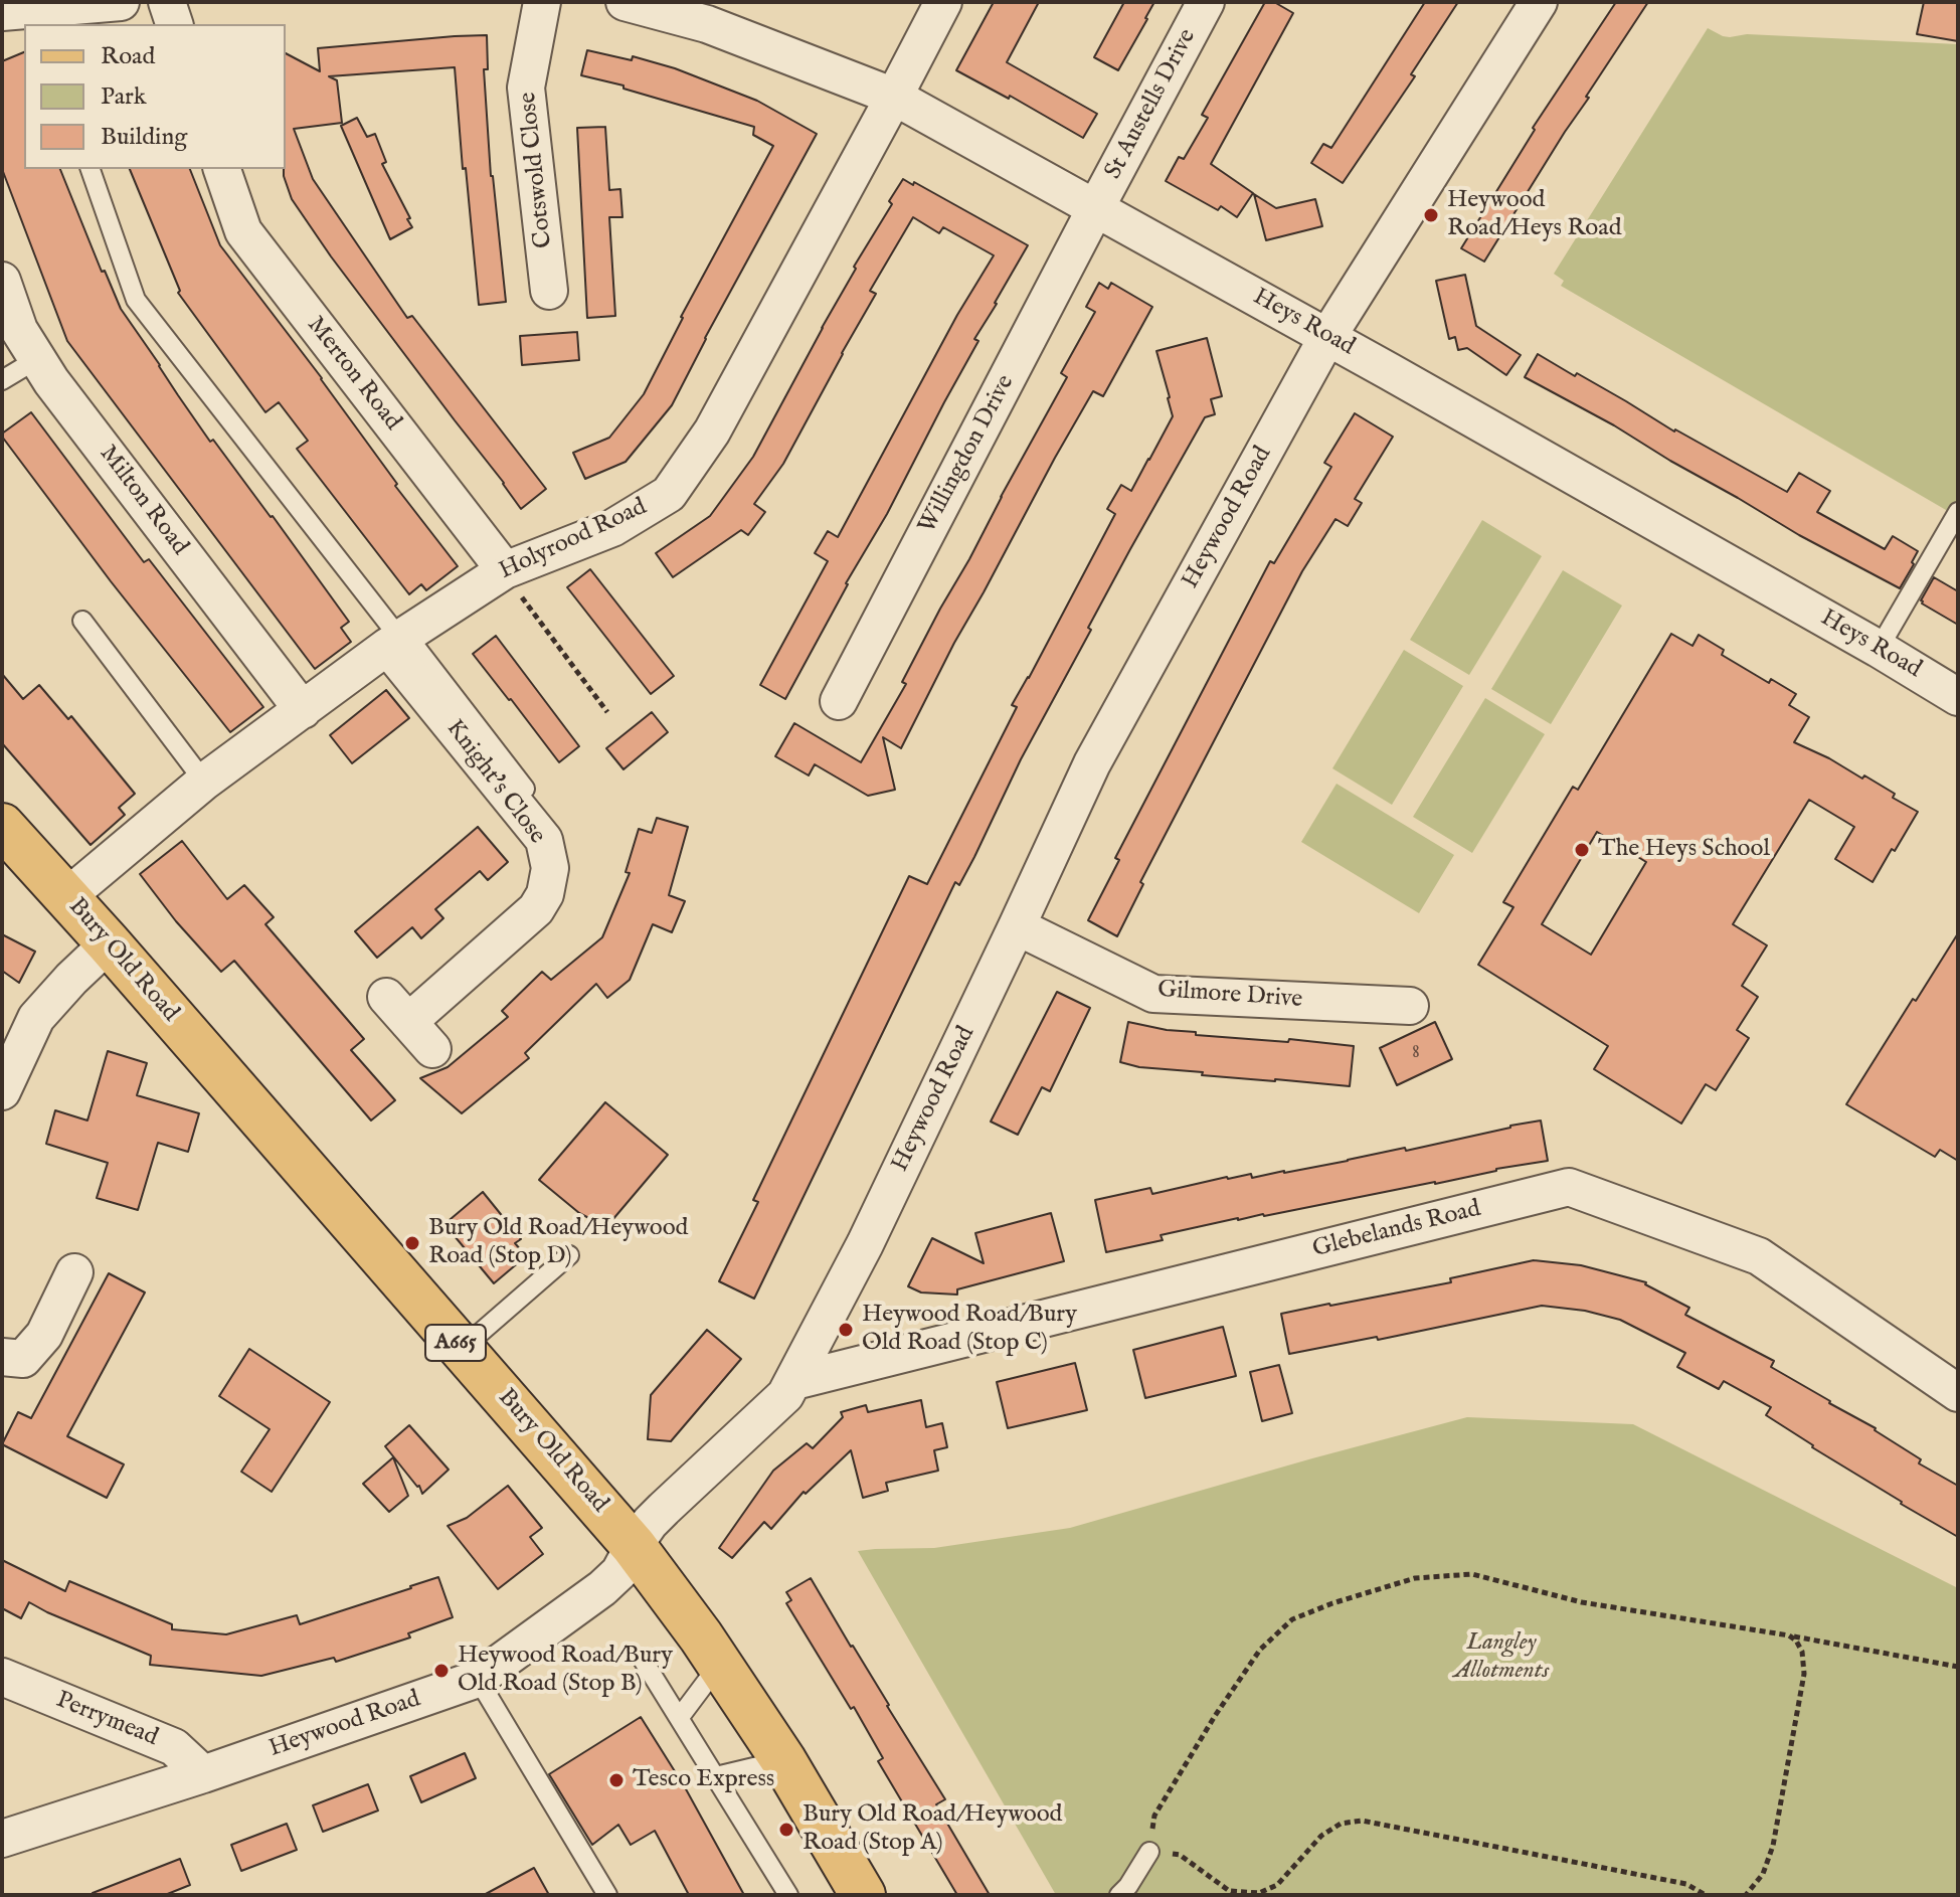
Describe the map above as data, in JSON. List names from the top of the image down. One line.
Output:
{"streets":{"main road":["Bury Old Road","A665"],"street":["St Austells Drive","Cotswold Close","Heys Road","Merton Road","Willingdon Drive","Milton Road","Heywood Road","Holyrood Road","Knight's Close","Gilmore Drive","Glebelands Road","Perrymead"]},"crossings":[["St Austells Drive","Heys Road"],["St Austells Drive","Willingdon Drive"],["Heys Road","Willingdon Drive"],["Heys Road","Heywood Road"],["Heys Road","Holyrood Road"],["Merton Road","Holyrood Road"],["Milton Road","Holyrood Road"],["Heywood Road","Bury Old Road"],["Heywood Road","Gilmore Drive"],["Heywood Road","Glebelands Road"],["Heywood Road","Perrymead"],["Holyrood Road","Knight's Close"],["Holyrood Road","Bury Old Road"]],"parks":["Langley Allotments"],"places":["Heywood Road/Heys Road","The Heys School","Bury Old Road/Heywood Road (Stop D)","Heywood Road/Bury Old Road (Stop C)","Heywood Road/Bury Old Road (Stop B)","Tesco Express","Bury Old Road/Heywood Road (Stop A)"],"house_numbers":["8"],"legend":["Road","Park","Building"]}
